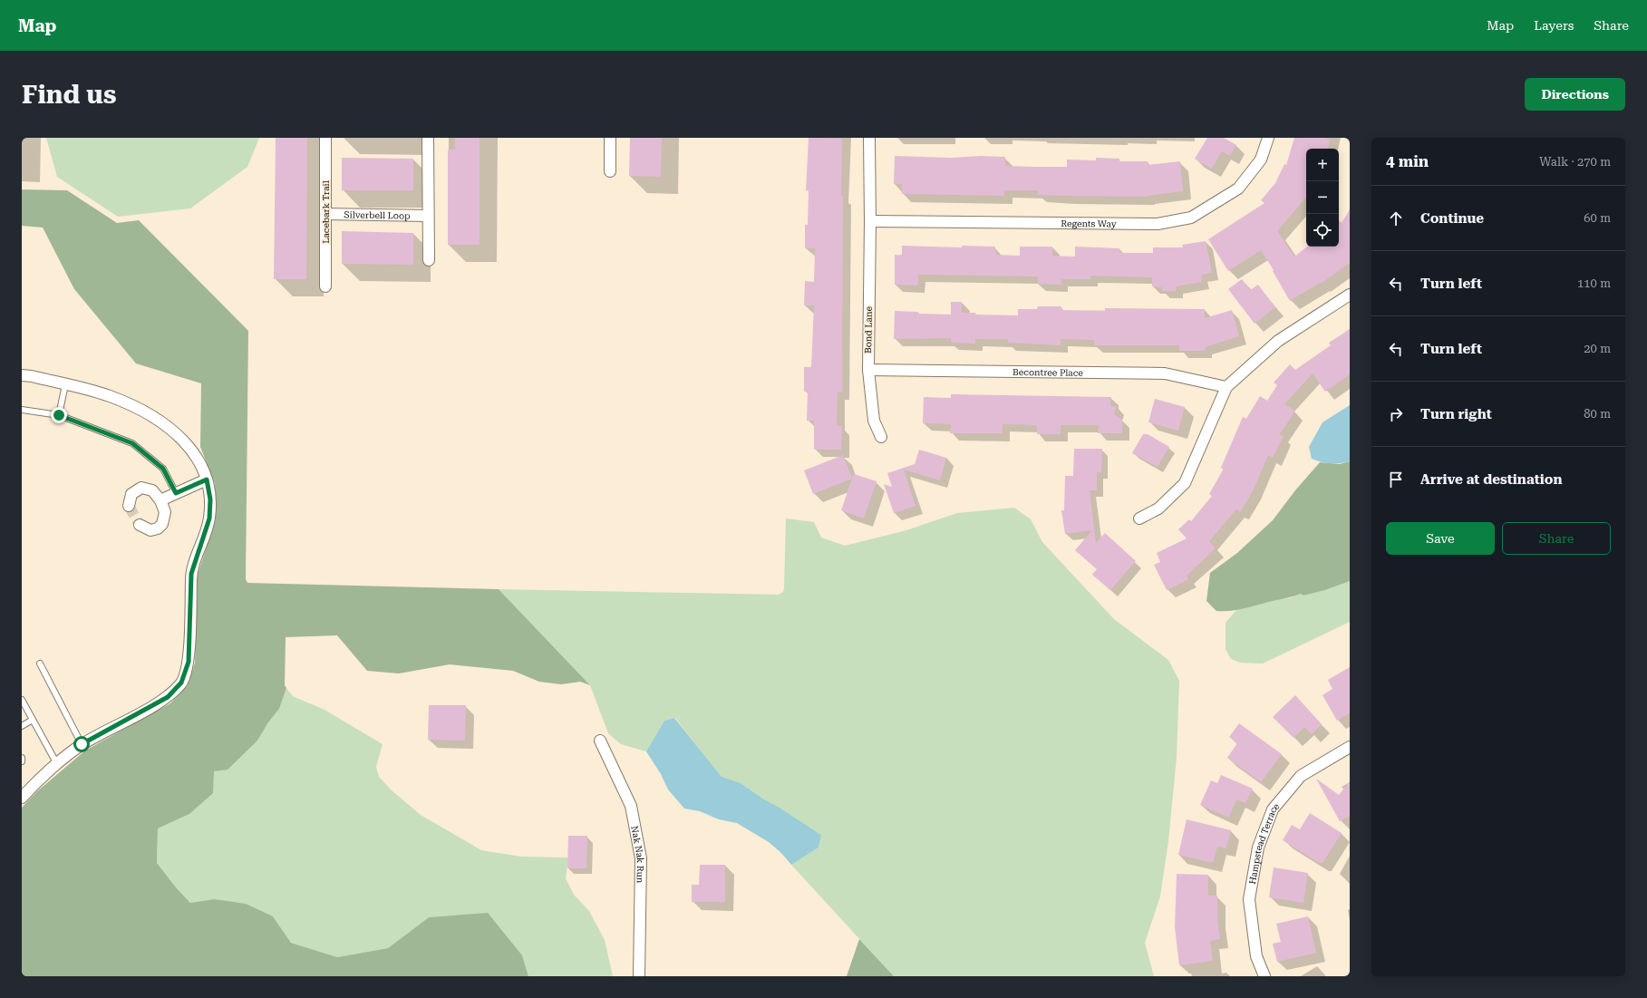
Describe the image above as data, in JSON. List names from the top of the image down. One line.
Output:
{"streets":{"street":["Lacebark Trail","Silverbell Loop","Regents Way","Bond Lane","Becontree Place","Hampstead Terrace","Nak Nak Run"]},"crossings":[["Lacebark Trail","Silverbell Loop"],["Regents Way","Bond Lane"],["Bond Lane","Becontree Place"]],"page":{"header":"Map","nav":["Map","Layers","Share"],"buttons":["Directions",["Save","Share"]],"title":"Find us","heading":["4 min","Walk · 270 m"],"map_buttons":["+","−"],"list":[["Continue","60 m"],["Turn left","110 m"],["Turn left","20 m"],["Turn right","80 m"],"Arrive at destination"]}}
